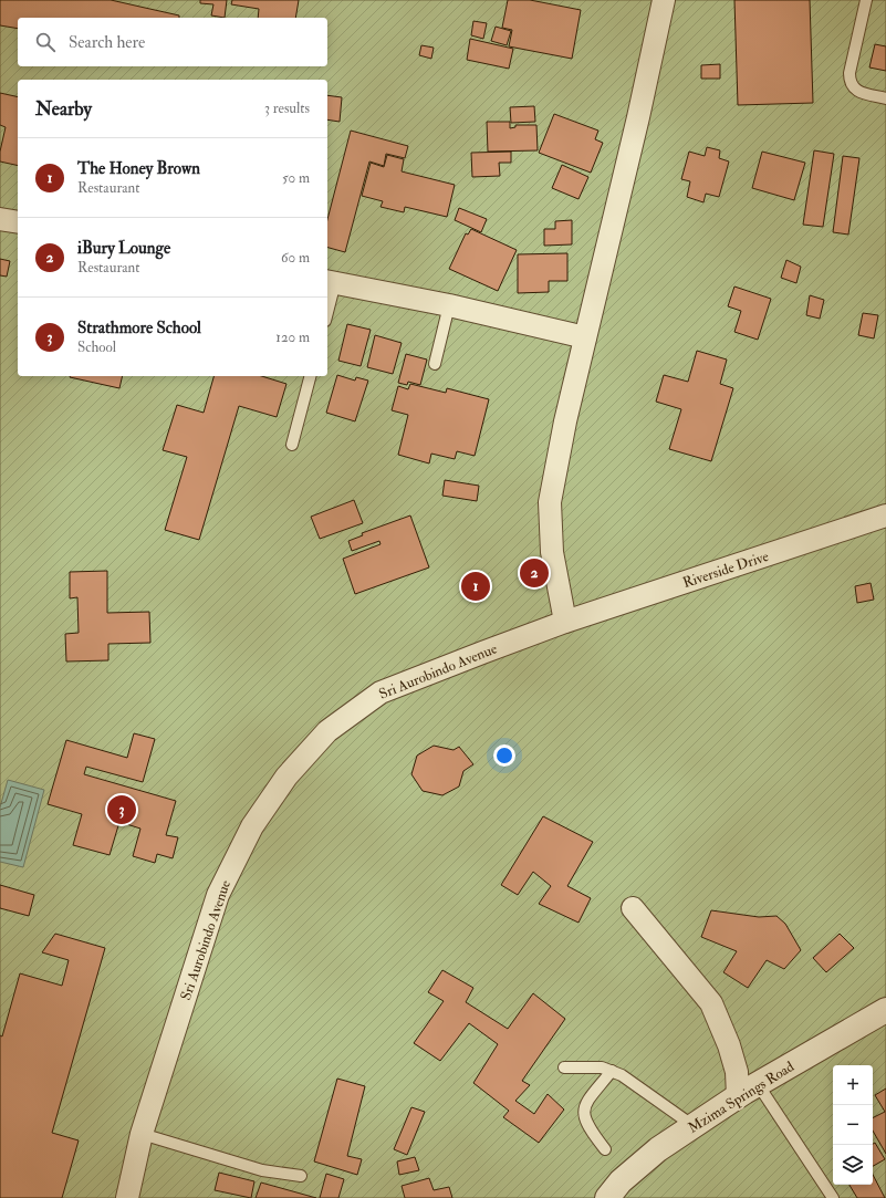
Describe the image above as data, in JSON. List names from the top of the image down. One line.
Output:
{"streets":{"street":["Riverside Drive","Sri Aurobindo Avenue","Mzima Springs Road"]},"crossings":[["Riverside Drive","Sri Aurobindo Avenue"]],"page":{"search":"Search here","heading":["Nearby","3 results"],"list":[{"mark":"1","name":"The Honey Brown","note":"Restaurant","value":"50 m"},{"mark":"2","name":"iBury Lounge","note":"Restaurant","value":"60 m"},{"mark":"3","name":"Strathmore School","note":"School","value":"120 m"}],"pins":["2","1","3"],"map_buttons":["+","−"]}}
